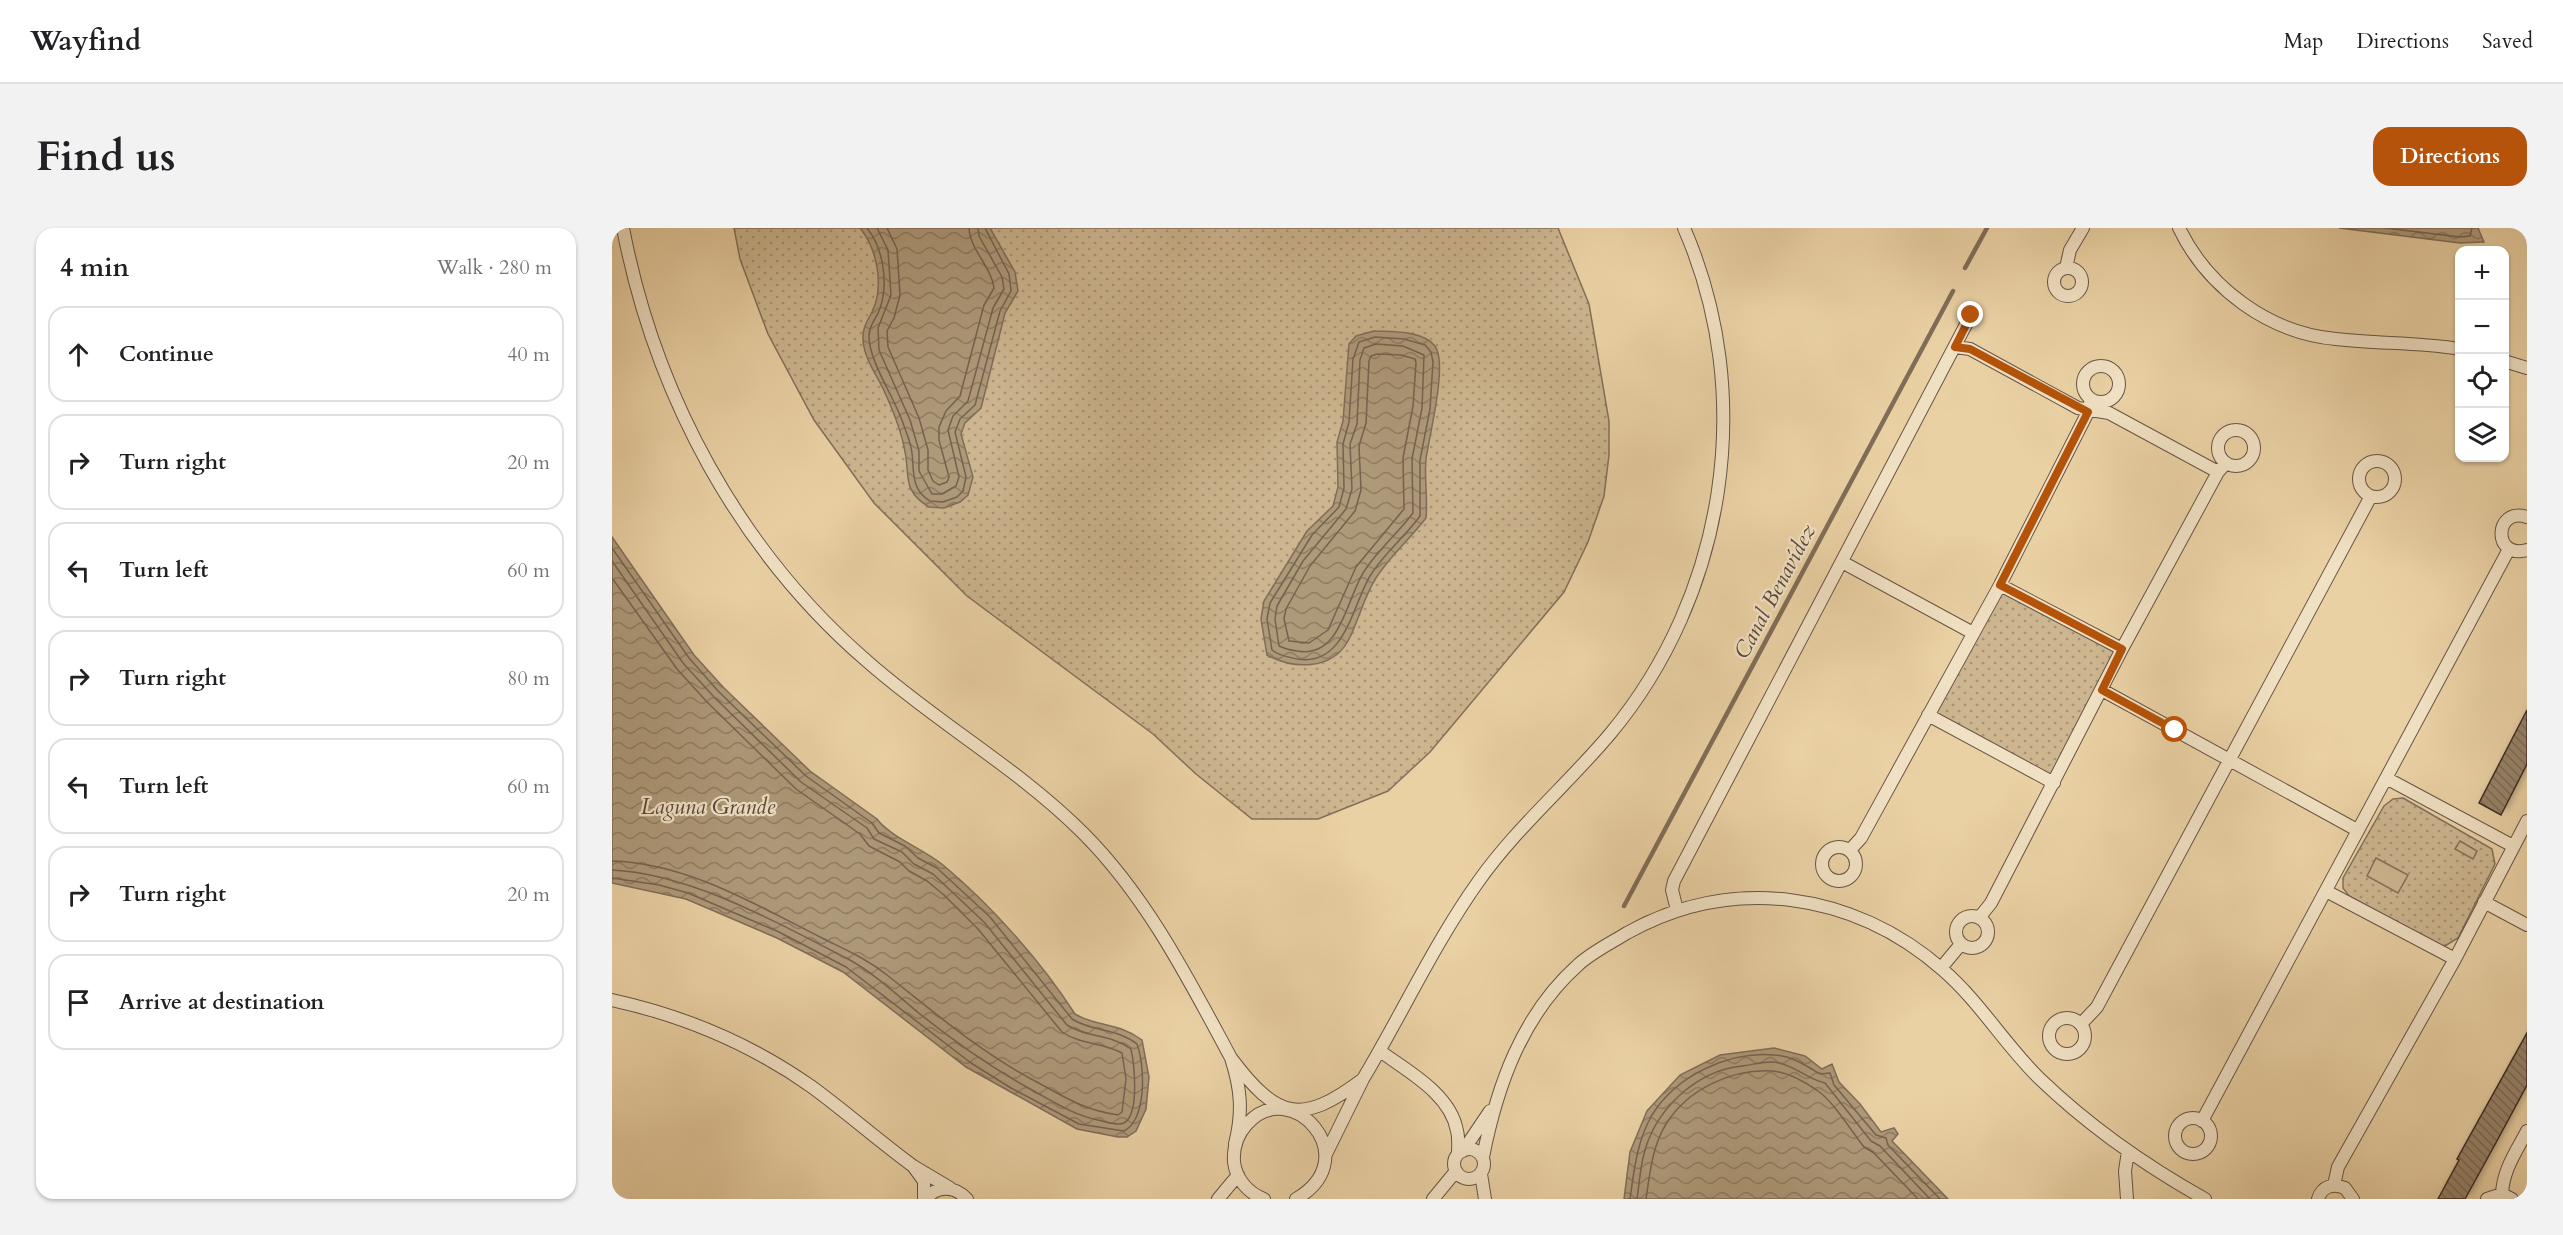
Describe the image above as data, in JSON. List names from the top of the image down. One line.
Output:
{"water":["Canal Benavídez","Laguna Grande"],"page":{"header":"Wayfind","nav":["Map","Directions","Saved"],"buttons":"Directions","title":"Find us","heading":["4 min","Walk · 280 m"],"map_buttons":["+","−"],"list":[["Continue","40 m"],["Turn right","20 m"],["Turn left","60 m"],["Turn right","80 m"],["Turn left","60 m"],["Turn right","20 m"],"Arrive at destination"]}}
